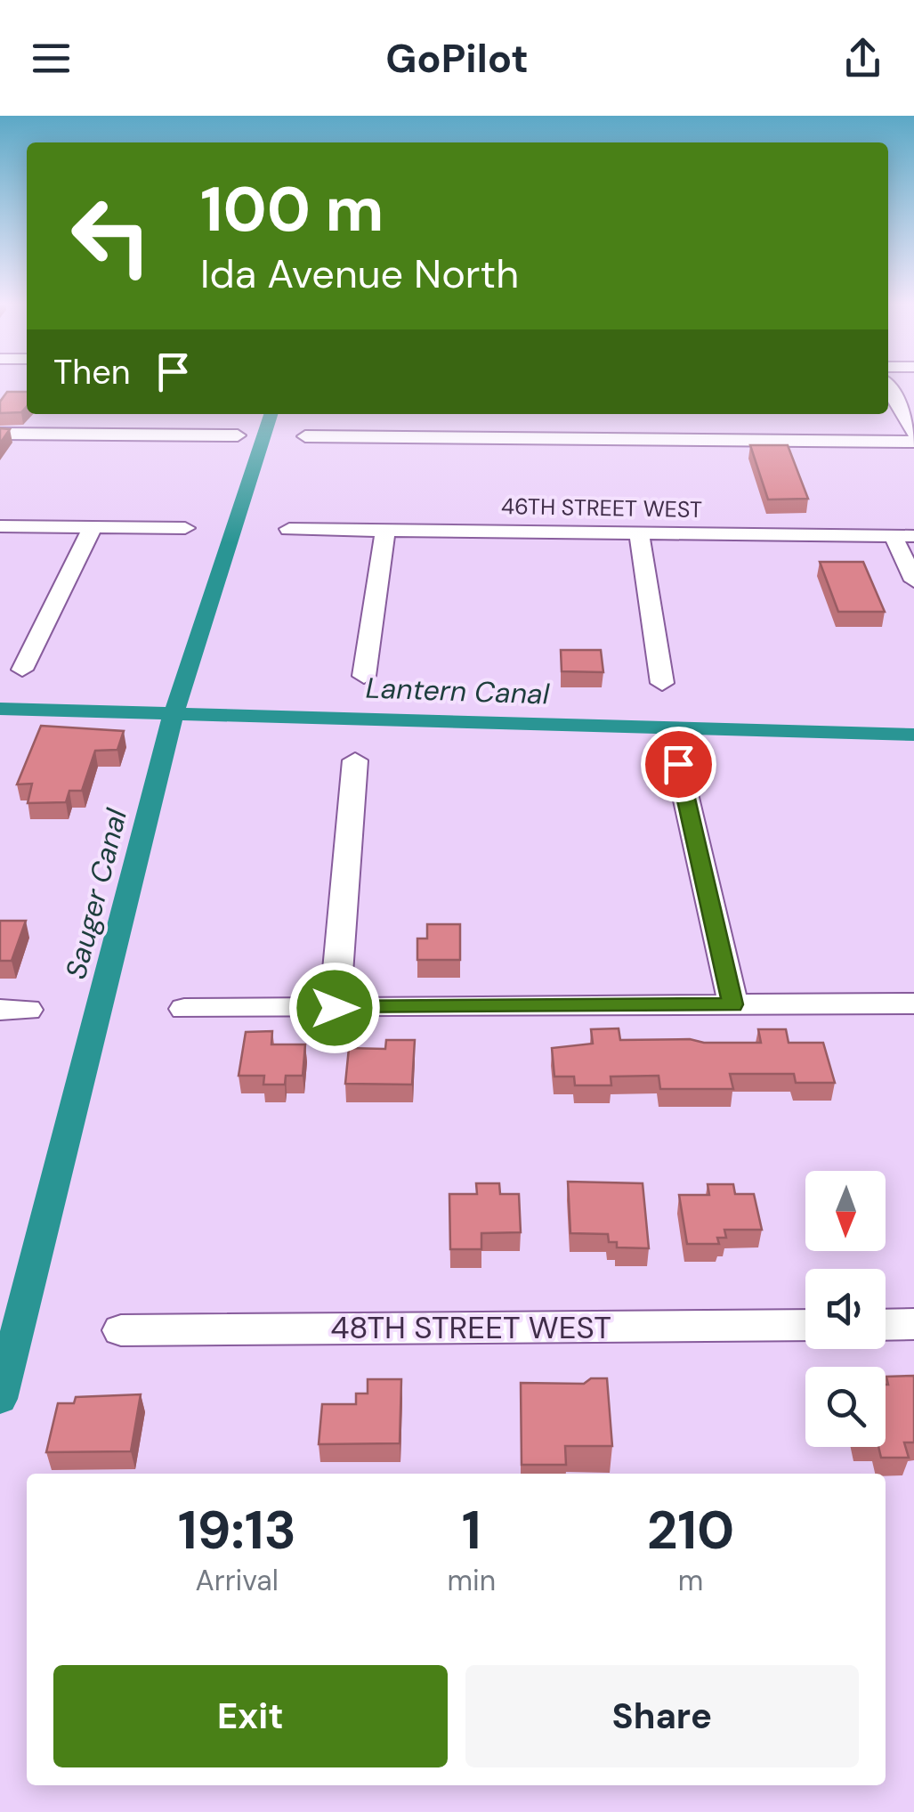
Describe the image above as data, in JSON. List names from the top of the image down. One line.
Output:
{"streets":{"street":["46TH STREET WEST","48TH STREET WEST"]},"water":["Lantern Canal","Sauger Canal"],"north":"bottom","page":{"header":"GoPilot","turn":["100 m","Ida Avenue North"],"then":"Then","eta":["19:13","Arrival","1","min","210","m"],"buttons":["Exit","Share"]}}
